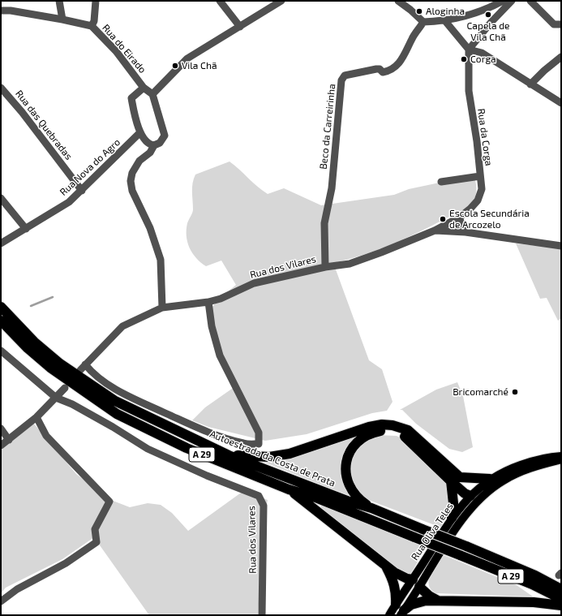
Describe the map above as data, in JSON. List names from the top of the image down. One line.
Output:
{"streets":{"highway":["A 29","Autoestrada da Costa de Prata"],"main road":["Rua Oliva Teles"],"street":["Rua do Eirado","Rua das Quebradas","Beco da Carreirinha","Rua da Corga","Rua Nova do Agro","Rua dos Vilares"]},"crossings":[["Rua das Quebradas","Rua Nova do Agro"],["Beco da Carreirinha","Rua dos Vilares"],["Rua da Corga","Rua dos Vilares"]],"places":["Aloginha","Capela de Vila Chã","Corga","Vila Chã","Escola Secundária de Arcozelo","Bricomarché"]}
